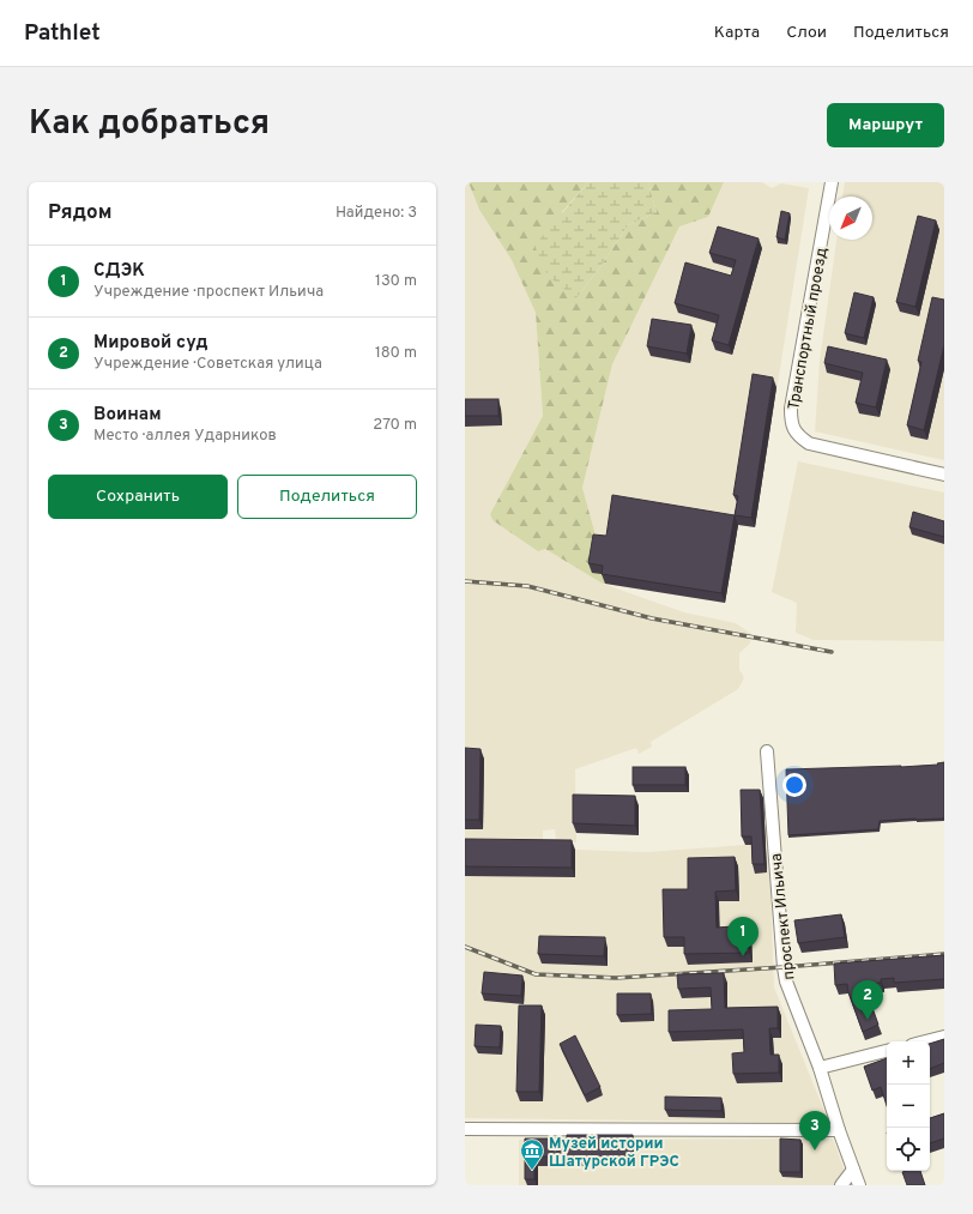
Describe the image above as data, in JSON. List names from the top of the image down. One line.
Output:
{"streets":{"street":["Транспортный проезд","проспект Ильича"]},"places":{"museum":["Музей истории Шатурской ГРЭС"]},"north":"bottom left","page":{"header":"Pathlet","nav":["Карта","Слои","Поделиться"],"title":"Как добраться","buttons":["Маршрут",["Сохранить","Поделиться"]],"heading":["Рядом","Найдено: 3"],"list":[{"mark":"1","name":"СДЭК","note":"Учреждение · проспект Ильича","value":"130 m"},{"mark":"2","name":"Мировой суд","note":"Учреждение · Советская улица","value":"180 m"},{"mark":"3","name":"Воинам","note":"Место · аллея Ударников","value":"270 m"}],"pins":["1","2","3"],"map_buttons":["+","−"]}}
